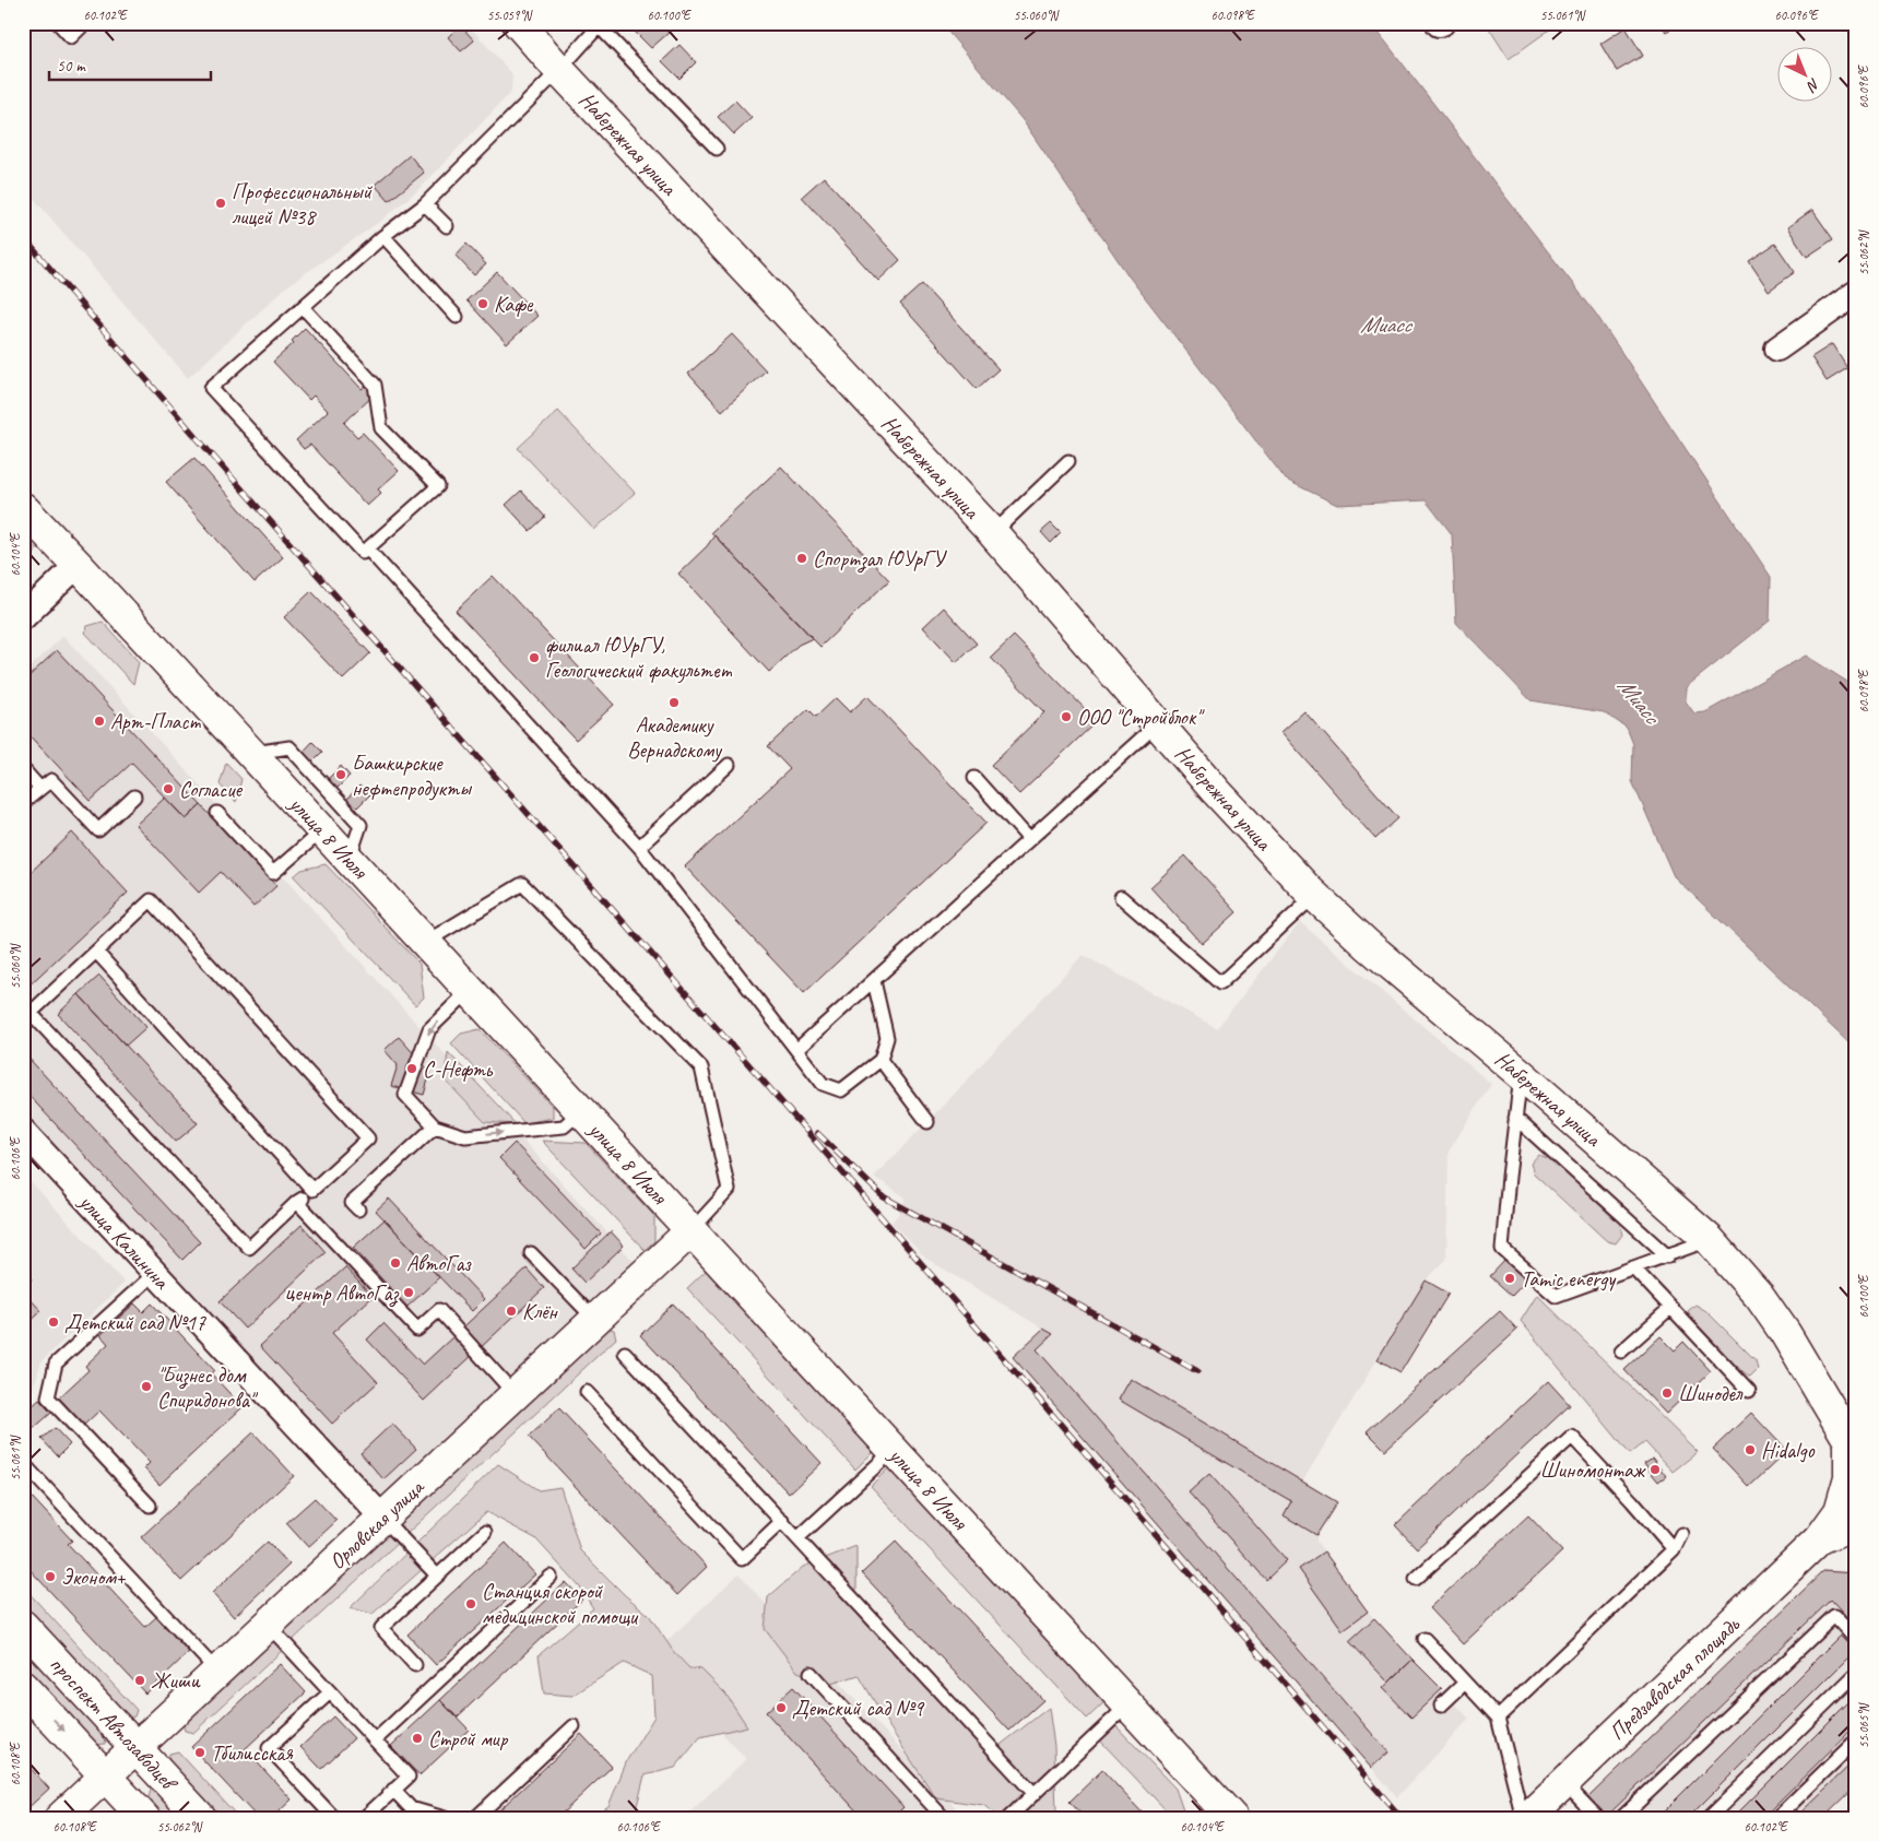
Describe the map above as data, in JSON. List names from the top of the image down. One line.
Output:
{"streets":{"street":["Набережная улица","улица 8 Июля","улица Калинина","Орловская улица","Предзаводская площадь","проспект Автозаводцев"]},"crossings":[["улица 8 Июля","Орловская улица"],["улица Калинина","Орловская улица"],["Орловская улица","проспект Автозаводцев"]],"water":["Миасс"],"places":["Профессиональный лицей №38","Кафе","Спортзал ЮУрГУ","филиал ЮУрГУ, Геологический факультет","Академику Вернадскому","ООО \"Стройблок\"","Арт-Пласт","Башкирские нефтепродукты","Согласие","С-Нефть","АвтоГаз","Tamic energy","центр АвтоГаз","Клён","Детский сад №17","\"Бизнес дом Спиридонова\"","Шинодел","Hidalgo","Шиномонтаж","Эконом+","Станция скорой медицинской помощи","Жиши","Детский сад №9","Строй мир","Тбилисская"],"scale_bar":"50 m","north":"bottom right","coordinates":["60.102°E","55.059°N","60.100°E","55.060°N","60.098°E","55.061°N","60.096°E","55.062°N","60.104°E","60.106°E","55.065°N","60.108°E"]}
